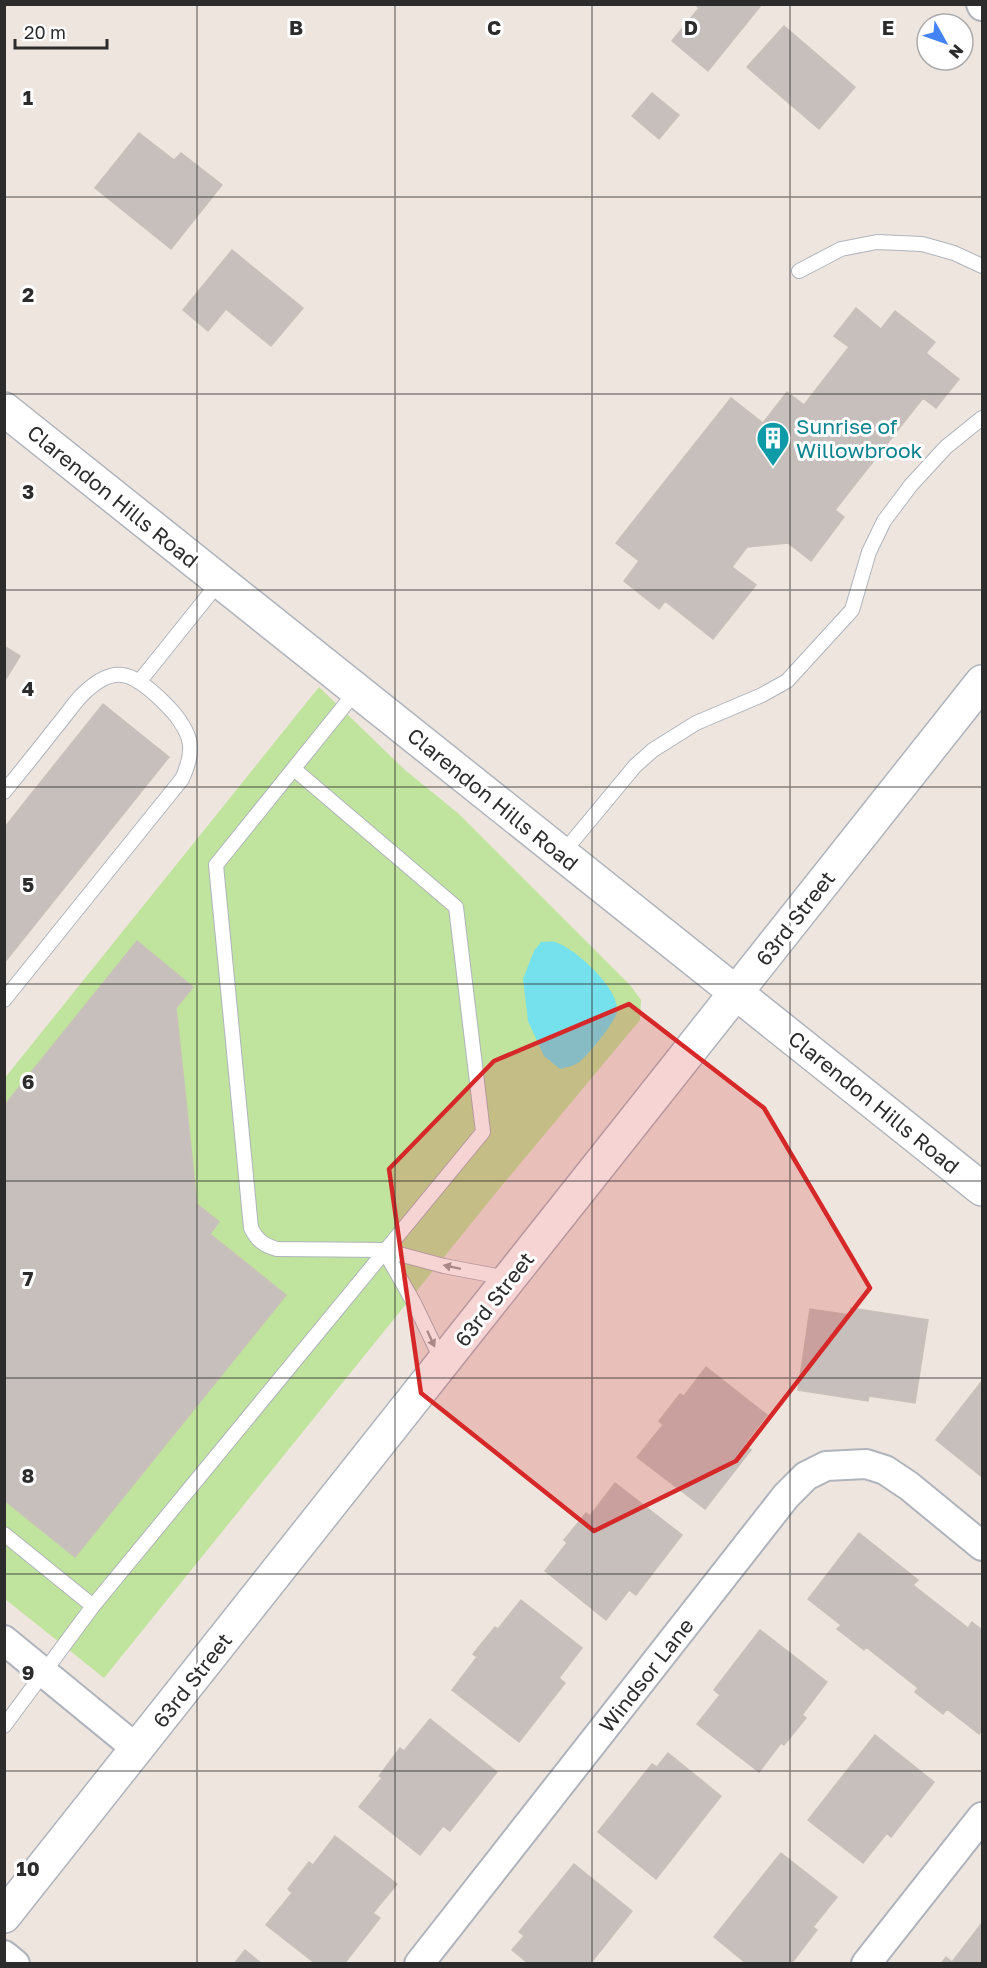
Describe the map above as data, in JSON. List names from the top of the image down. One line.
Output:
{"streets":{"main road":["Clarendon Hills Road","63rd Street"],"street":["Windsor Lane"]},"crossings":[["Clarendon Hills Road","63rd Street"]],"places":{"building":["Sunrise of Willowbrook"]},"scale_bar":"20 m","north":"bottom right","grid":{"columns":["B","C","D","E"],"rows":["1","2","3","4","5","6","7","8","9","10"]}}
